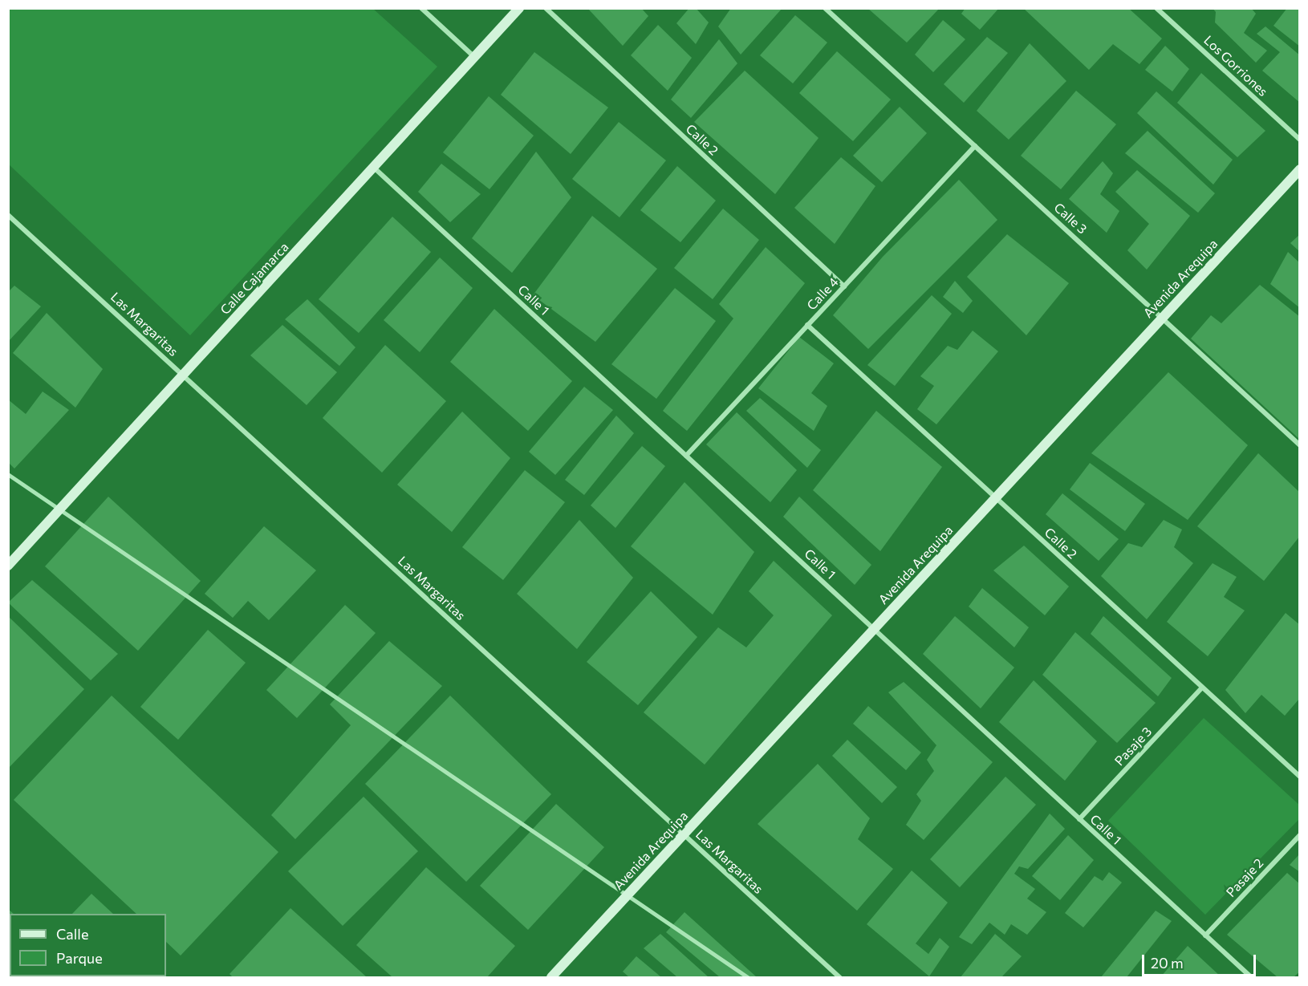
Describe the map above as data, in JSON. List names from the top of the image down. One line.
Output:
{"streets":{"street":["Los Gorriones","Calle 2","Calle 3","Calle Cajamarca","Avenida Arequipa","Calle 4","Calle 1","Las Margaritas","Pasaje 3","Pasaje 2"]},"crossings":[["Calle 2","Avenida Arequipa"],["Calle 2","Calle 4"],["Calle 2","Pasaje 3"],["Calle 3","Avenida Arequipa"],["Calle 3","Calle 4"],["Calle Cajamarca","Calle 1"],["Calle Cajamarca","Las Margaritas"],["Avenida Arequipa","Calle 1"],["Avenida Arequipa","Las Margaritas"],["Calle 4","Calle 1"],["Calle 1","Pasaje 3"],["Calle 1","Pasaje 2"]],"legend":["Calle","Parque"],"scale_bar":"20 m"}
